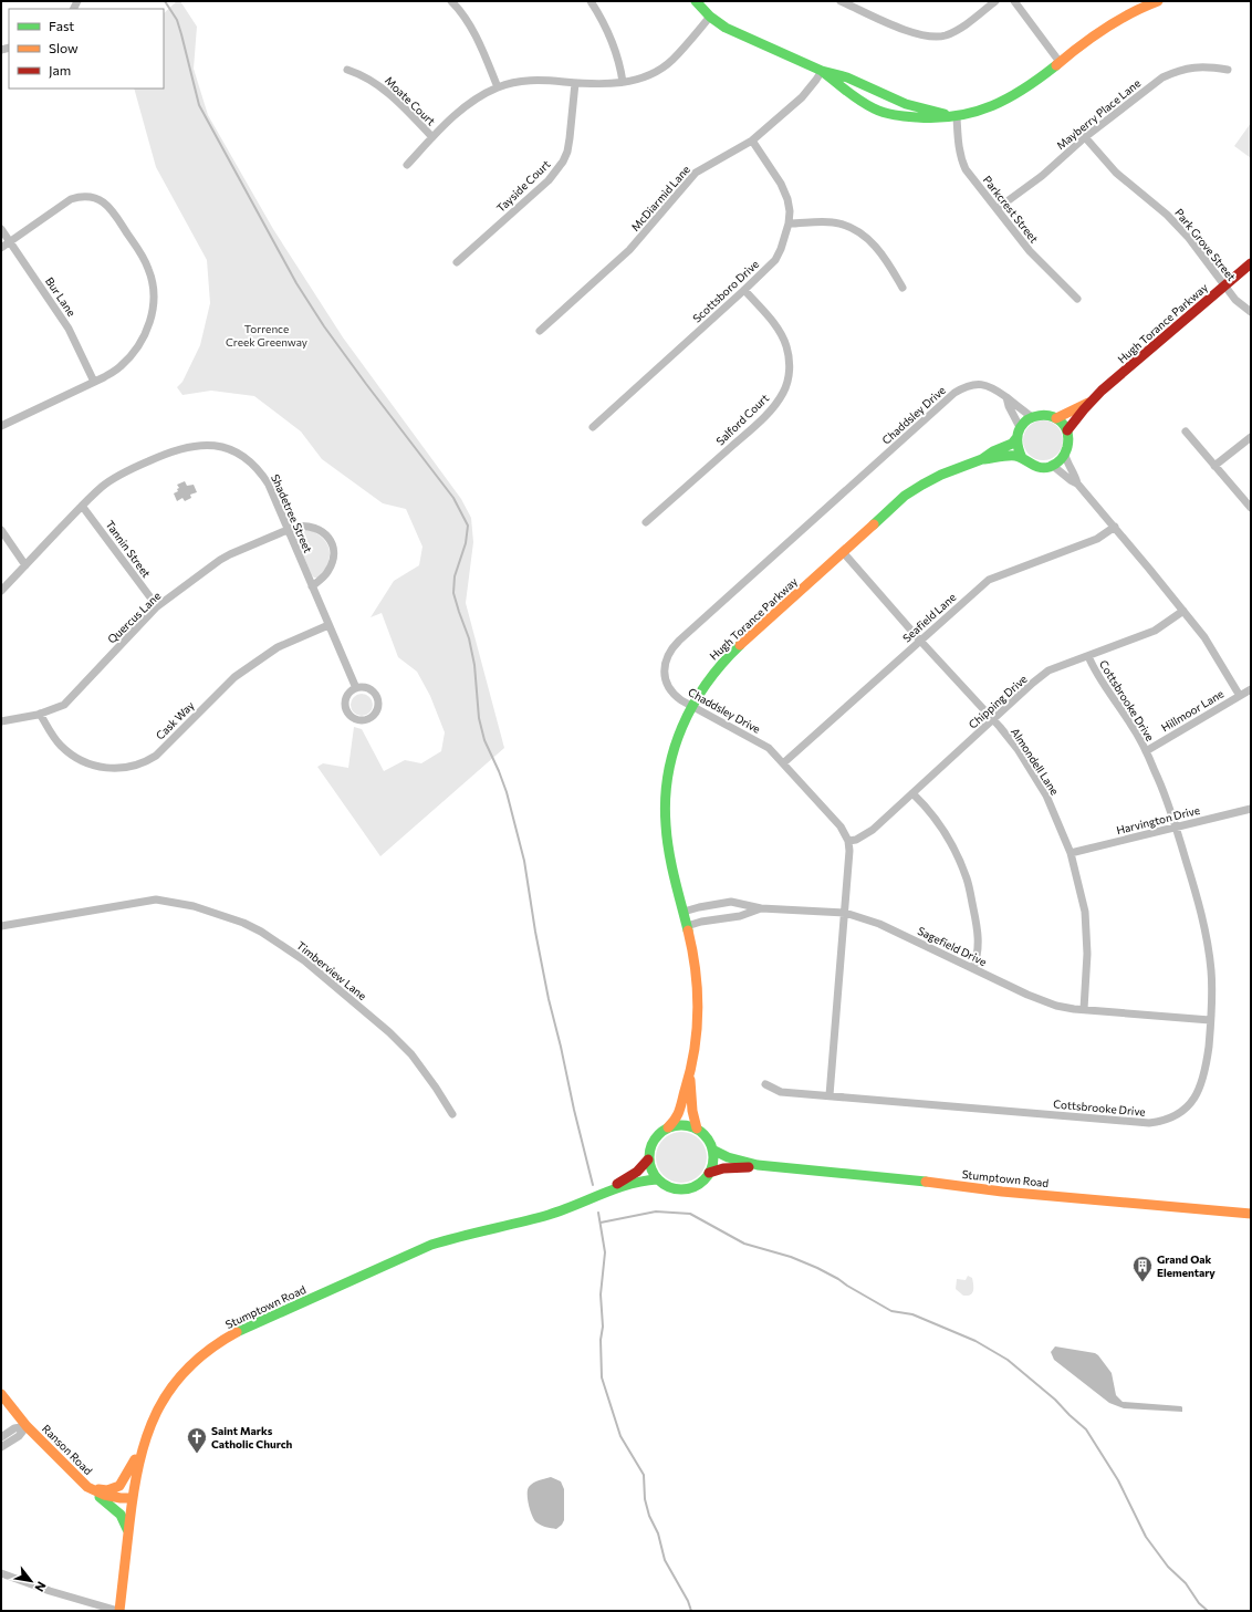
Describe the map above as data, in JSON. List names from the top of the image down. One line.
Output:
{"streets":{"street":["Moate Court","Mayberry Place Lane","Tayside Court","McDiarmid Lane","Parkcrest Street","Park Grove Street","Scottsboro Drive","Bur Lane","Hugh Torance Parkway","Chaddsley Drive","Salford Court","Shadetree Street","Tannin Street","Quercus Lane","Seafield Lane","Cottsbrooke Drive","Chipping Drive","Hillmoor Lane","Cask Way","Almondell Lane","Harvington Drive","Sagefield Drive","Timberview Lane","Stumptown Road","Ranson Road"]},"crossings":[["Mayberry Place Lane","Parkcrest Street"],["Mayberry Place Lane","Park Grove Street"],["McDiarmid Lane","Scottsboro Drive"],["Park Grove Street","Hugh Torance Parkway"],["Scottsboro Drive","Salford Court"],["Hugh Torance Parkway","Chaddsley Drive"],["Hugh Torance Parkway","Almondell Lane"],["Hugh Torance Parkway","Sagefield Drive"],["Hugh Torance Parkway","Stumptown Road"],["Chaddsley Drive","Seafield Lane"],["Chaddsley Drive","Chipping Drive"],["Shadetree Street","Tannin Street"],["Shadetree Street","Quercus Lane"],["Shadetree Street","Cask Way"],["Tannin Street","Quercus Lane"],["Quercus Lane","Cask Way"],["Seafield Lane","Almondell Lane"],["Cottsbrooke Drive","Chipping Drive"],["Cottsbrooke Drive","Hillmoor Lane"],["Cottsbrooke Drive","Harvington Drive"],["Cottsbrooke Drive","Sagefield Drive"],["Chipping Drive","Almondell Lane"],["Almondell Lane","Harvington Drive"],["Almondell Lane","Sagefield Drive"],["Stumptown Road","Ranson Road"]],"parks":["Torrence Creek Greenway"],"places":{"building":["Grand Oak Elementary"],"church":["Saint Marks Catholic Church"]},"legend":["Fast","Slow","Jam"],"north":"bottom right"}
